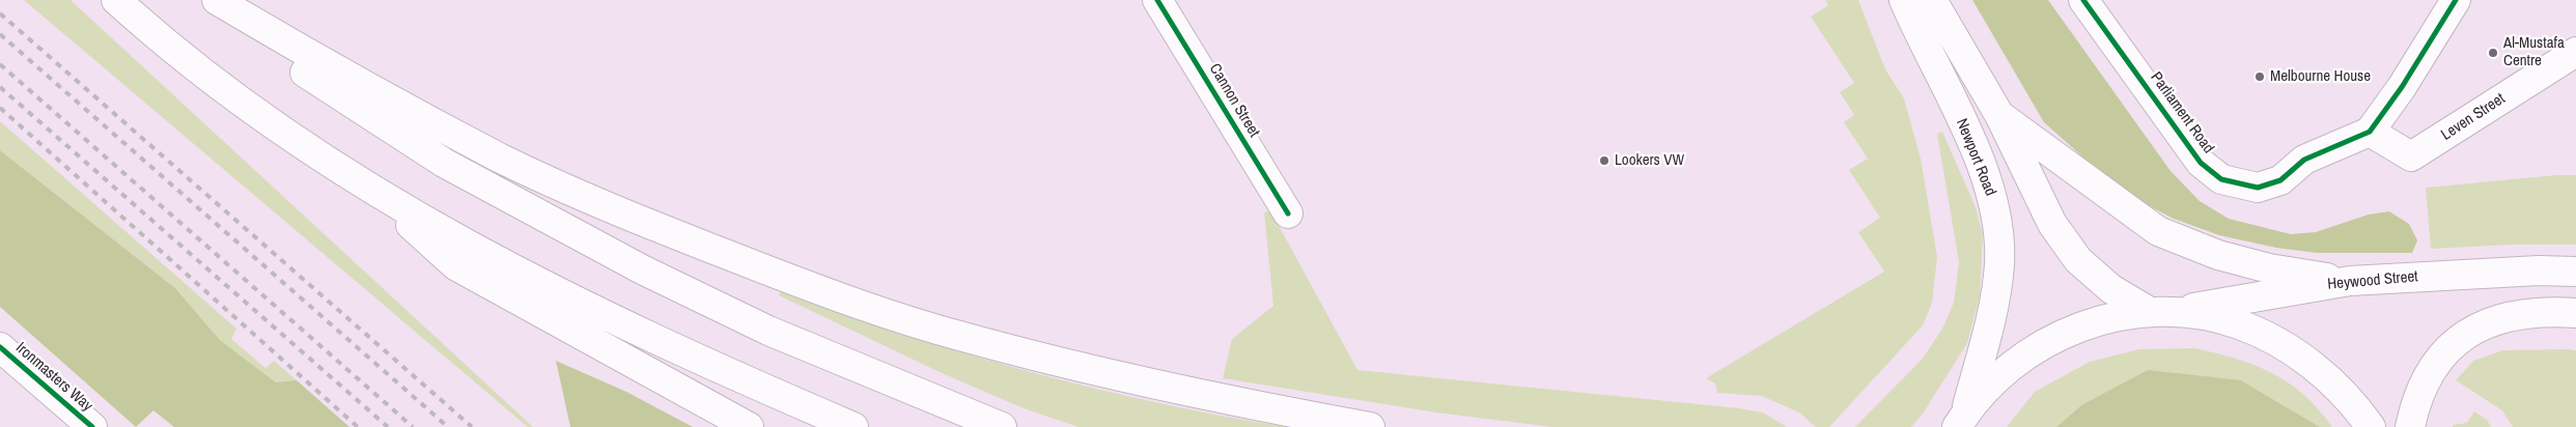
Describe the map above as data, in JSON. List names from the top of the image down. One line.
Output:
{"streets":{"main road":["Cannon Street","Parliament Road","Leven Street","Newport Road","Heywood Street","Ironmasters Way"]},"crossings":[["Parliament Road","Leven Street"],["Newport Road","Heywood Street"]],"places":["Al-Mustafa Centre","Melbourne House","Lookers VW"]}
